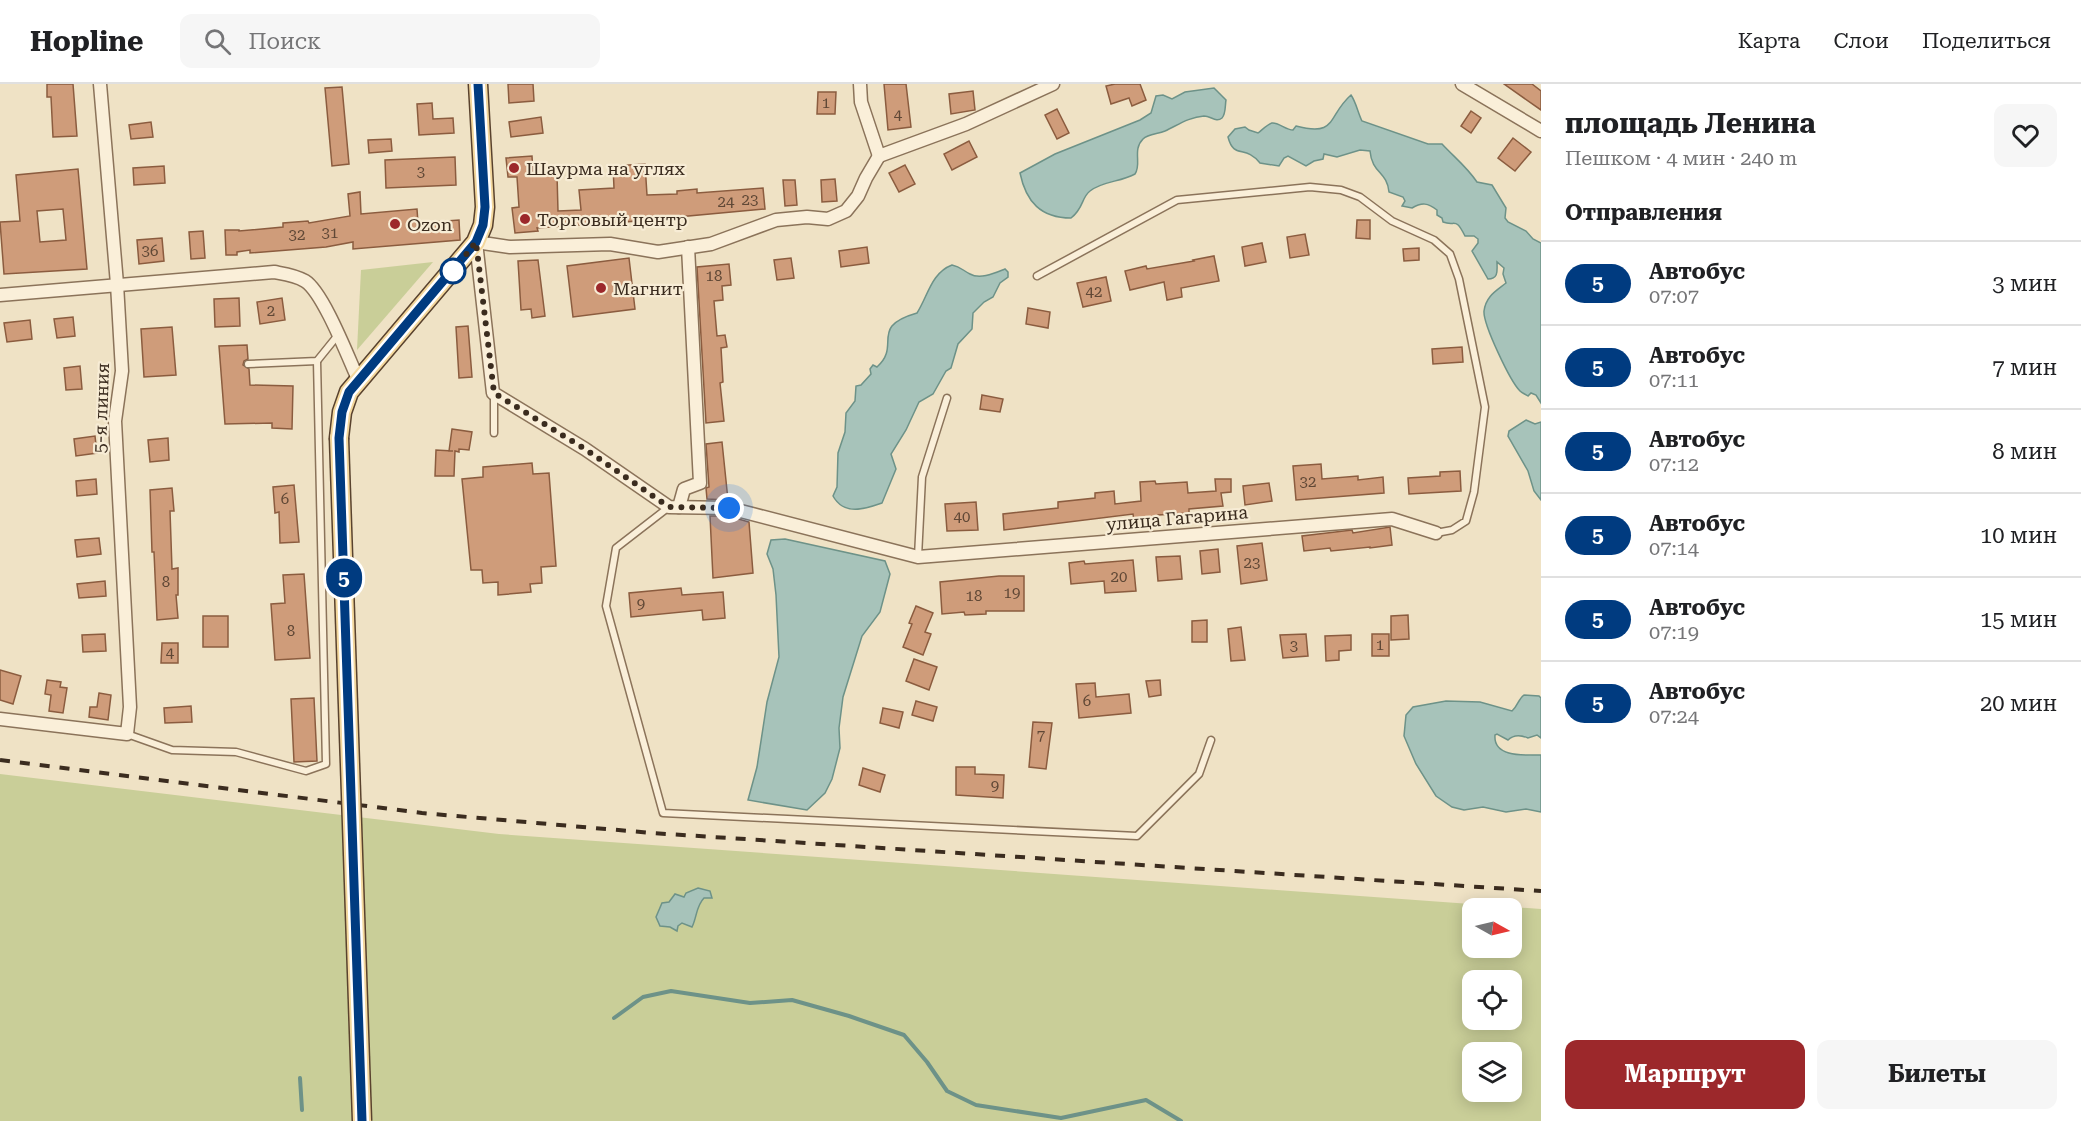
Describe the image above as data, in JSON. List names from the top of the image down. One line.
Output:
{"streets":{"street":["5-я линия","улица Гагарина"]},"places":["Шаурма на углях","Торговый центр","Ozon","Магнит"],"lines":["bus line 5"],"house_numbers":["1","4","3","23","24","31","32","36","18","42","2","32","6","40","23","20","8","19","18","9","8","1","3","4","6","7","9"],"north":"right","page":{"header":"Hopline","search":"Поиск","nav":["Карта","Слои","Поделиться"],"on_map":"5","heading":[["площадь Ленина","Пешком · 4 мин · 240 m"],"Отправления"],"list":[{"mark":"5","name":"Автобус","note":"07:07","value":"3 мин"},{"mark":"5","name":"Автобус","note":"07:11","value":"7 мин"},{"mark":"5","name":"Автобус","note":"07:12","value":"8 мин"},{"mark":"5","name":"Автобус","note":"07:14","value":"10 мин"},{"mark":"5","name":"Автобус","note":"07:19","value":"15 мин"},{"mark":"5","name":"Автобус","note":"07:24","value":"20 мин"}],"buttons":["Маршрут","Билеты"]}}
